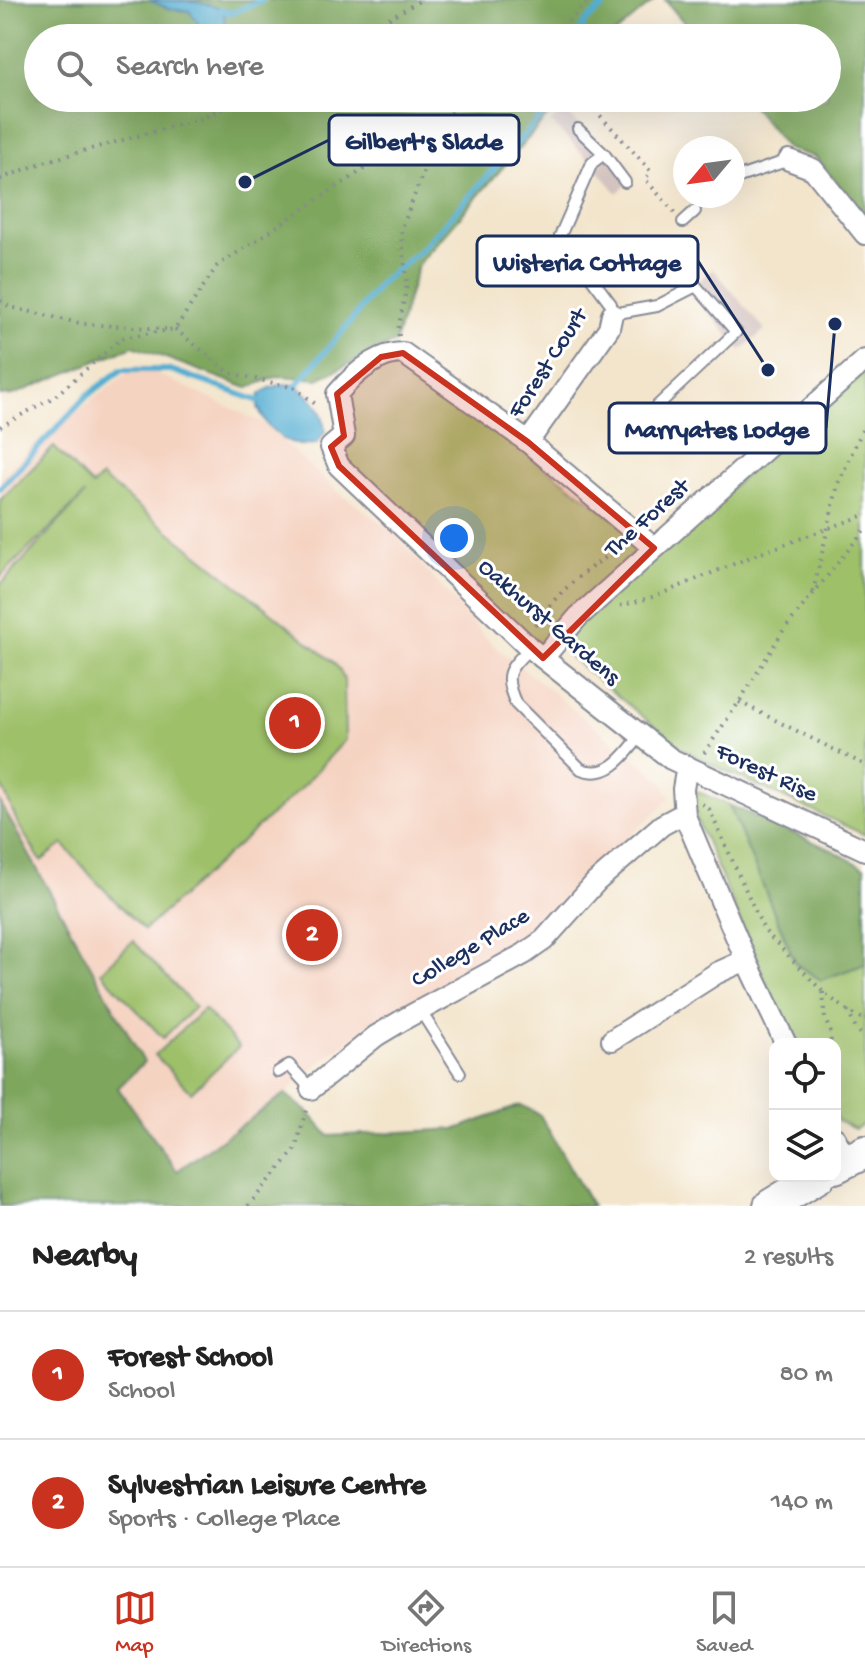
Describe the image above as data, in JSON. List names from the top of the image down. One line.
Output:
{"streets":{"street":["Forest Court","The Forest","Oakhurst Gardens","Forest Rise","College Place"]},"crossings":[["The Forest","Oakhurst Gardens"],["Oakhurst Gardens","Forest Rise"]],"places":["Gilbert's Slade","Marryates Lodge","Wisteria Cottage"],"north":"bottom left","page":{"search":"Search here","pins":["1","2"],"heading":["Nearby","2 results"],"list":[{"mark":"1","name":"Forest School","note":"School","value":"80 m"},{"mark":"2","name":"Sylvestrian Leisure Centre","note":"Sports · College Place","value":"140 m"}],"nav":["Map","Directions","Saved"]}}
